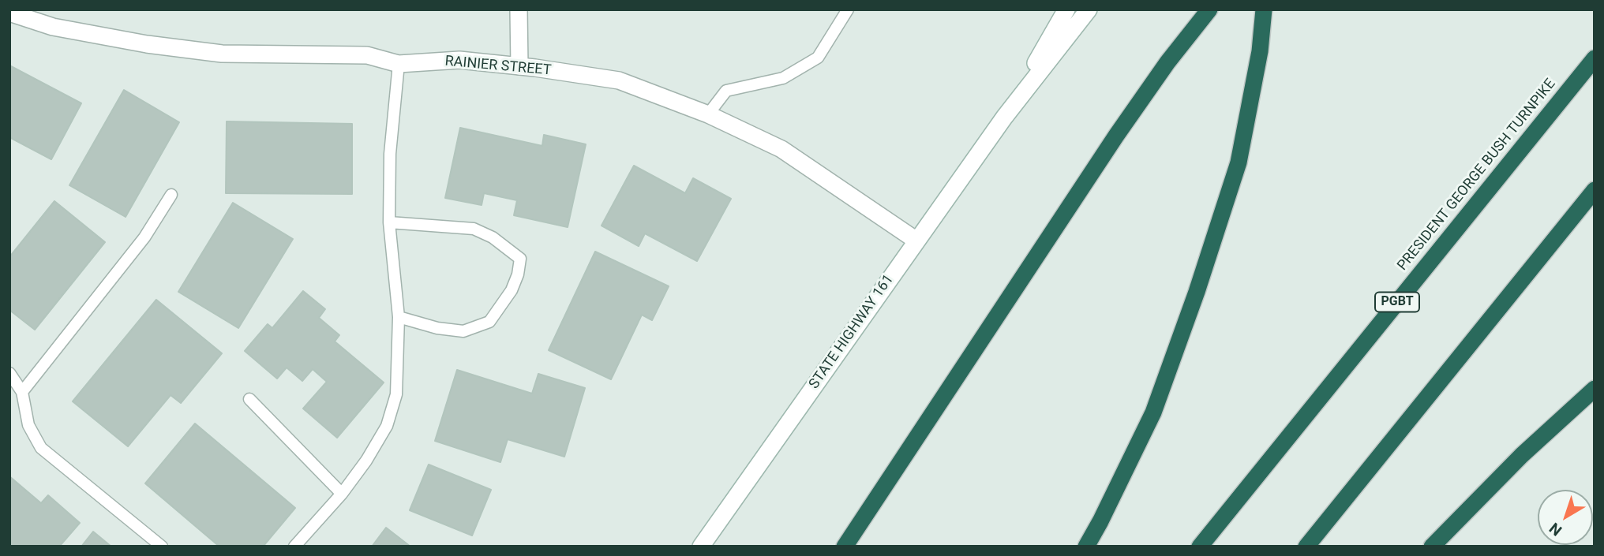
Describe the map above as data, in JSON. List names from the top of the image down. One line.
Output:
{"streets":{"highway":["PRESIDENT GEORGE BUSH TURNPIKE","PGBT"],"street":["RAINIER STREET","STATE HIGHWAY 161"]},"crossings":[["RAINIER STREET","STATE HIGHWAY 161"]],"north":"bottom left"}
